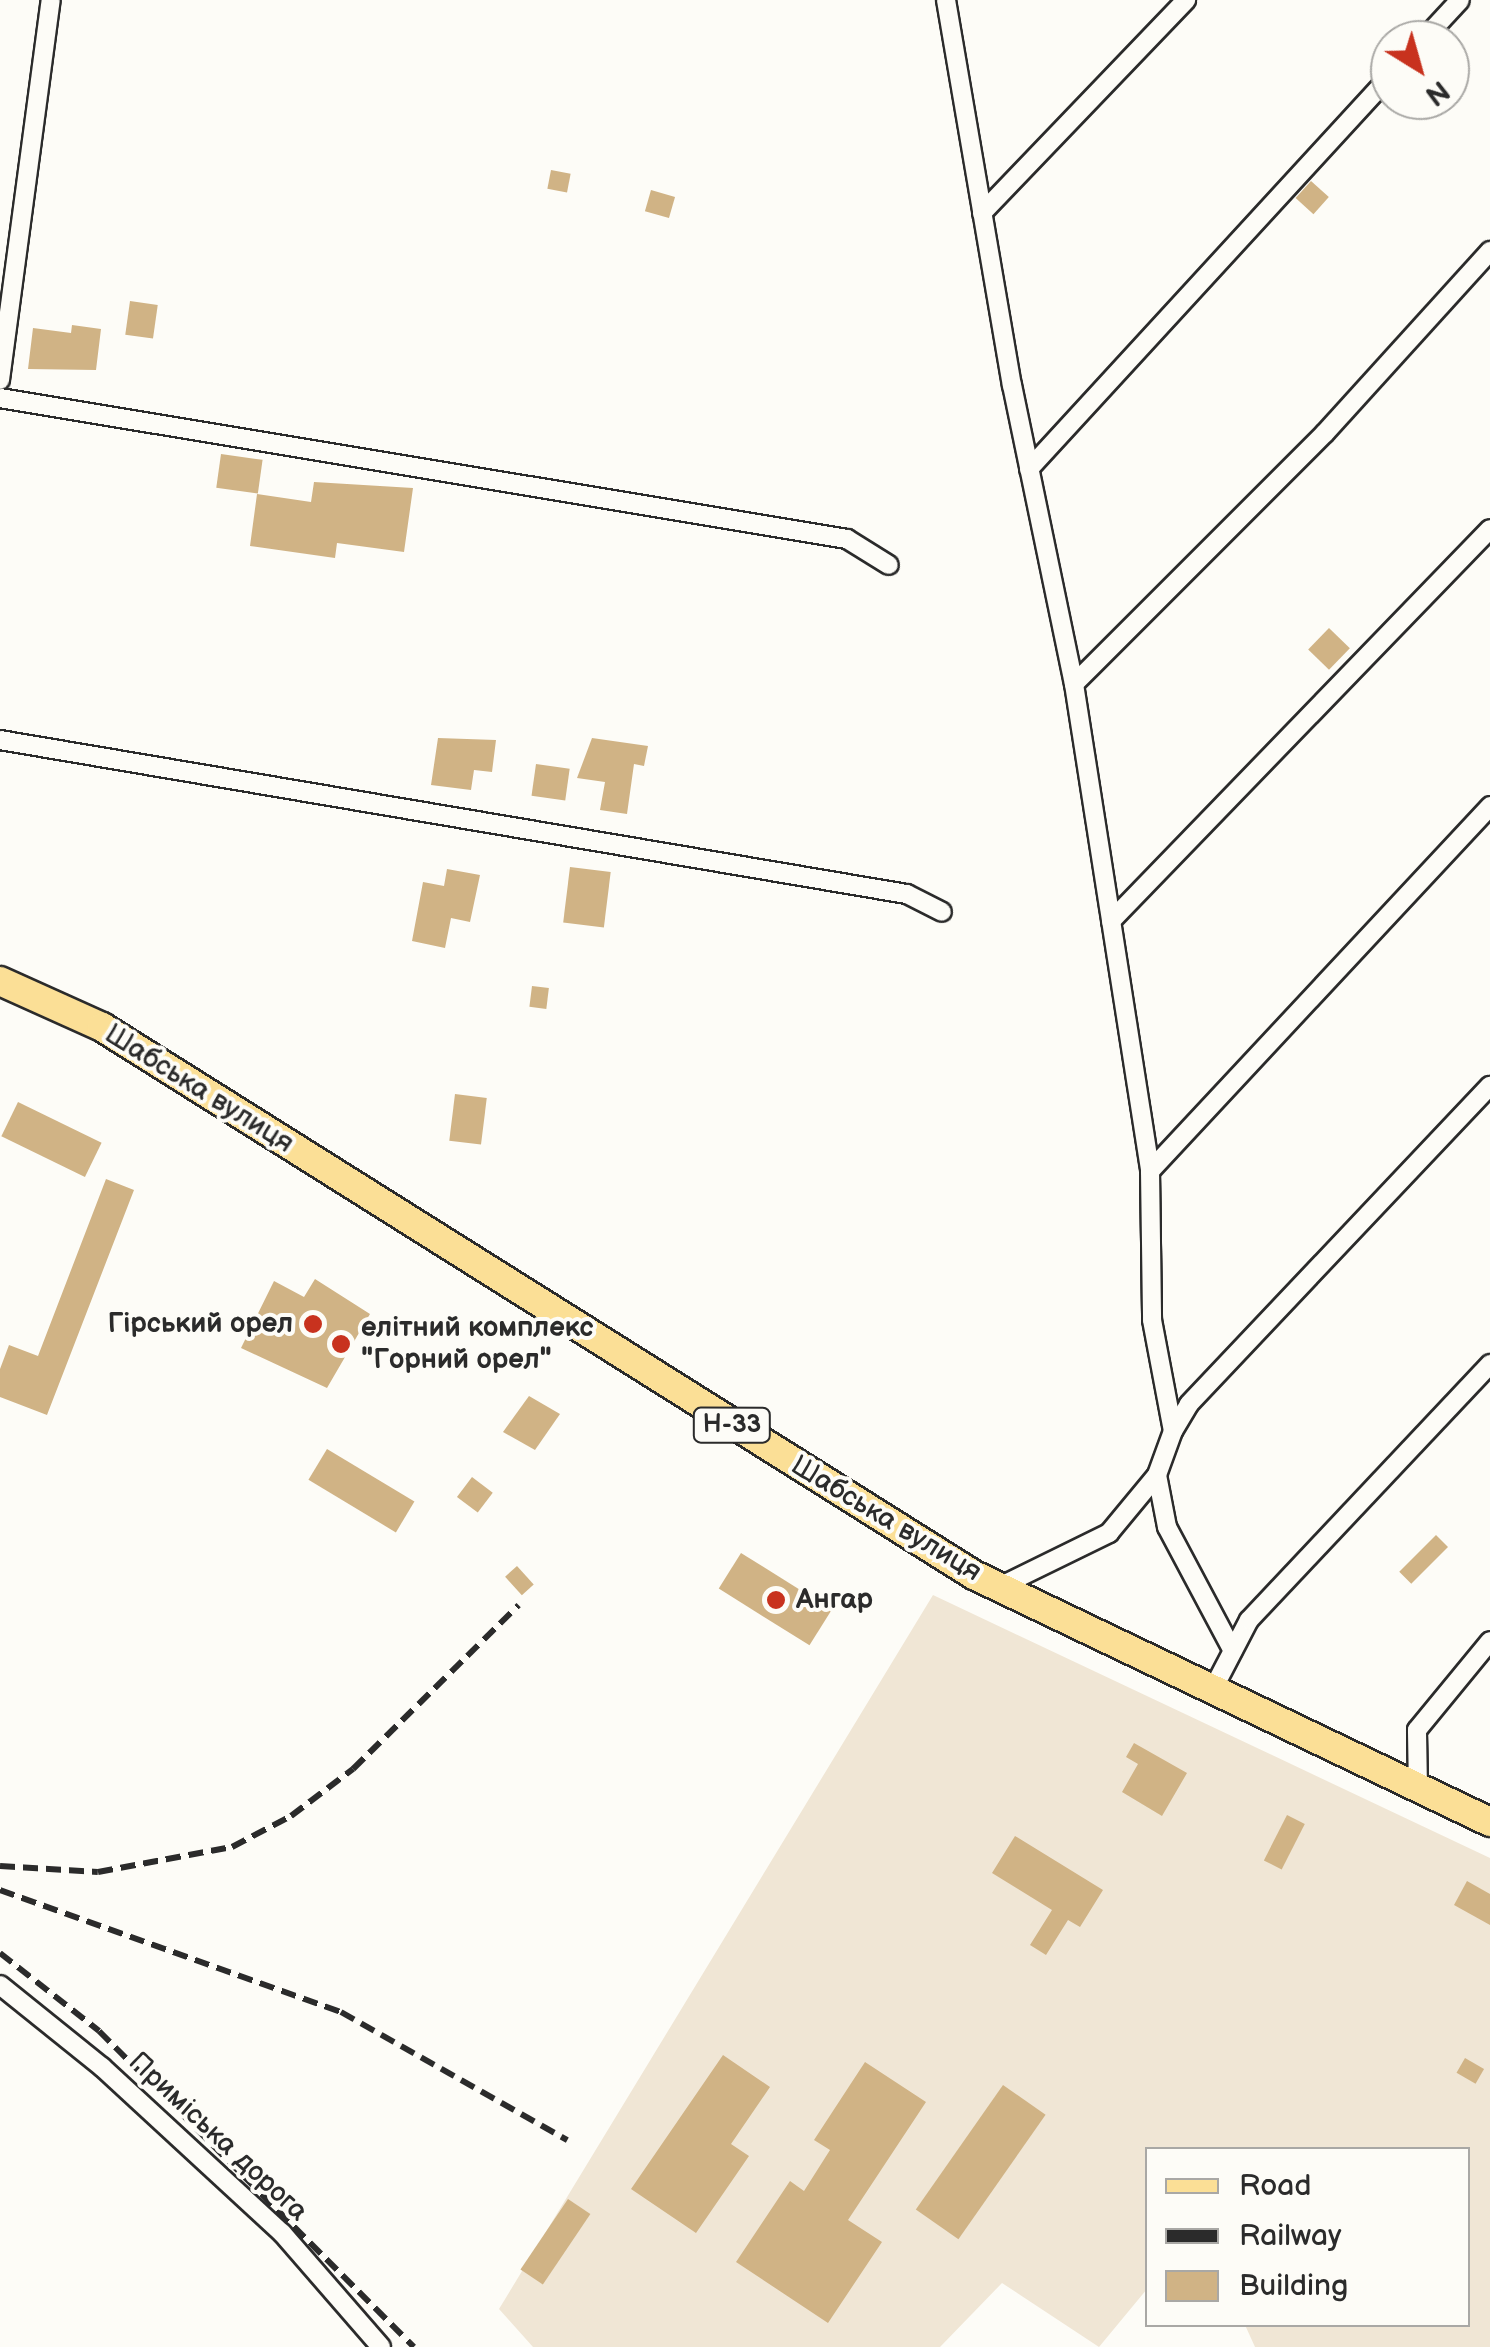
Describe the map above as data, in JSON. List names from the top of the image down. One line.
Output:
{"streets":{"main road":["Шабська вулиця","Н-33"],"street":["Приміська дорога"]},"places":["Гірський орел","елітний комплекс \"Горний орел\"","Ангар"],"legend":["Road","Railway","Building"],"north":"bottom right"}
